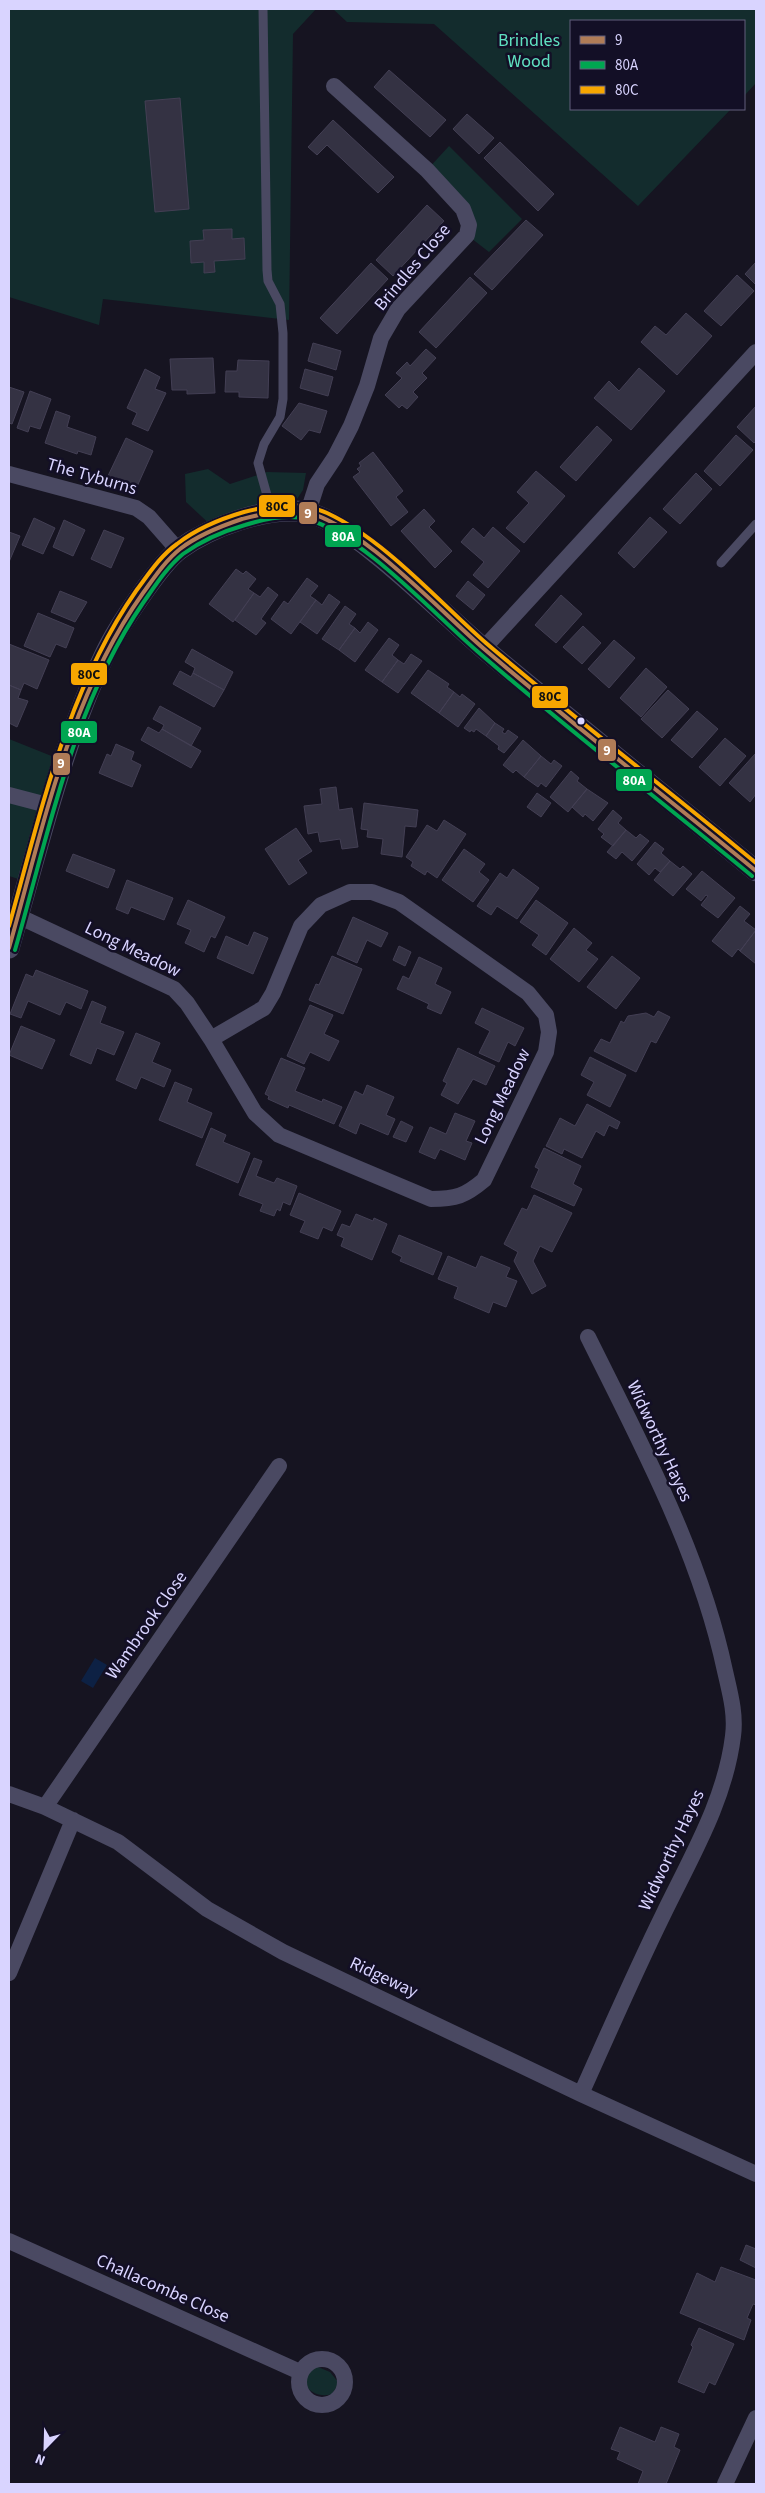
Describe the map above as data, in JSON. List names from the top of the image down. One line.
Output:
{"streets":{"street":["Brindles Close","The Tyburns","Long Meadow","Widworthy Hayes","Wambrook Close","Ridgeway","Challacombe Close"]},"crossings":[["Widworthy Hayes","Ridgeway"],["Wambrook Close","Ridgeway"]],"parks":["Brindles Wood"],"lines":["transit line 80C","transit line 9","transit line 80A"],"legend":["9","80A","80C"],"north":"bottom left"}
